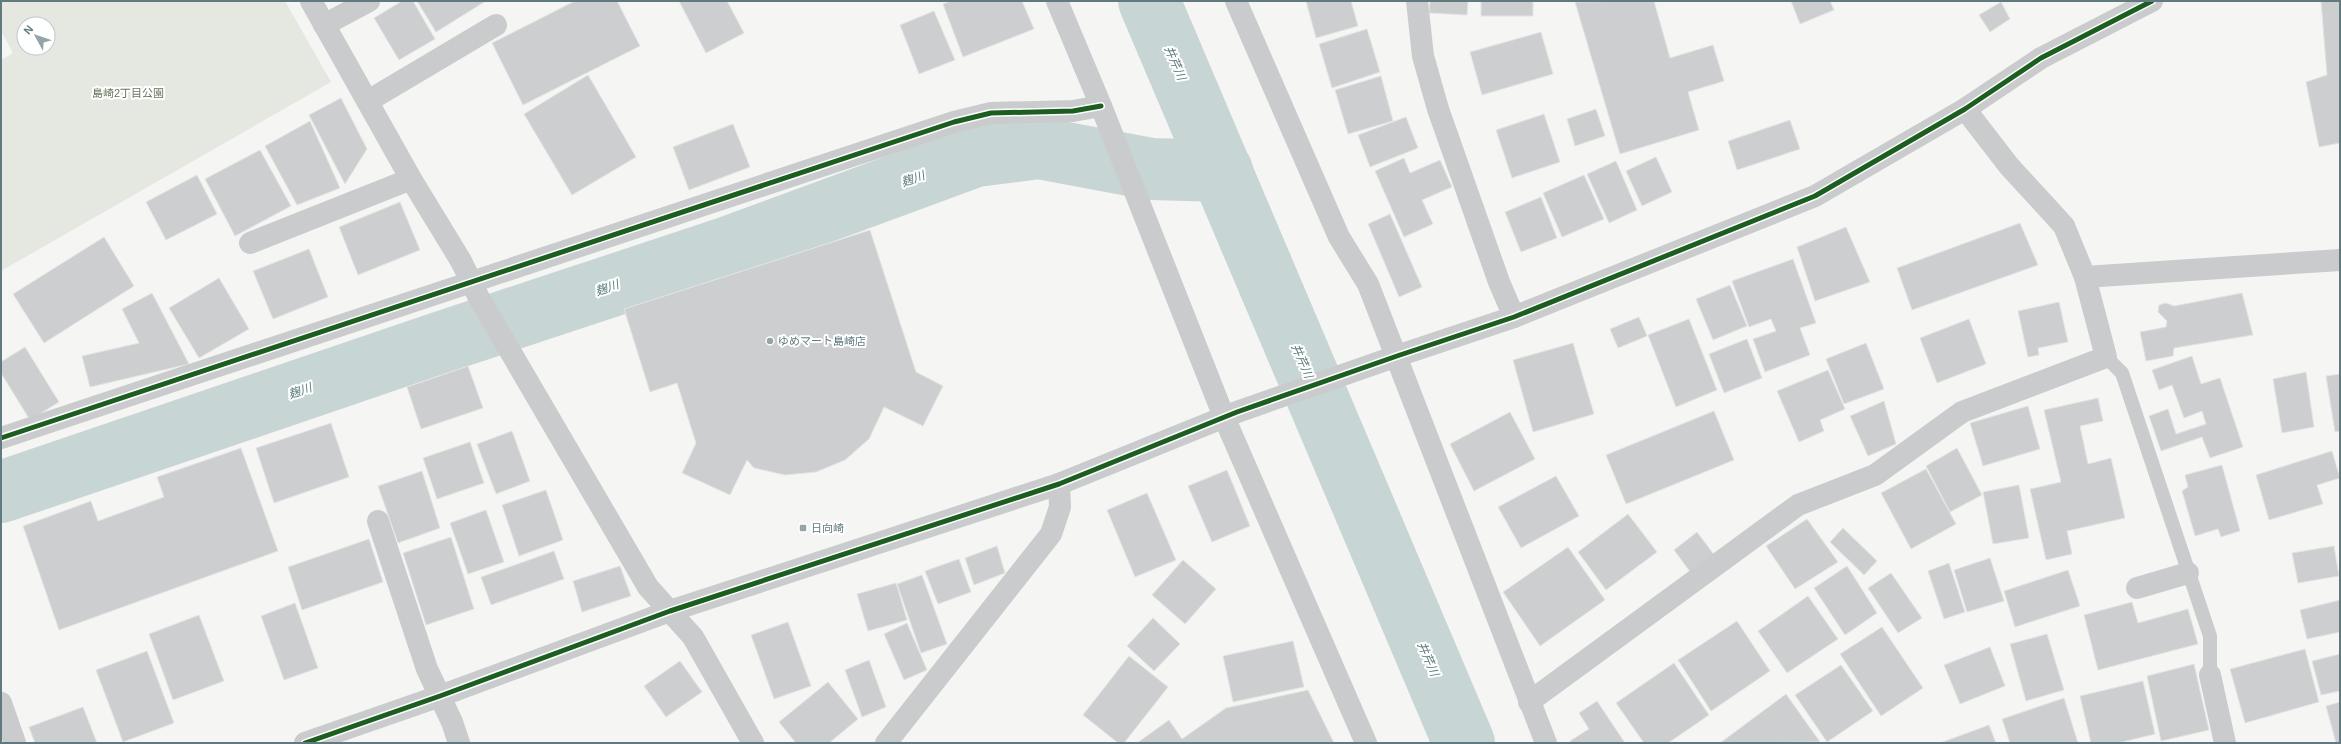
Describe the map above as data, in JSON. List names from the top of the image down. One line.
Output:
{"water":["井芹川","麹川"],"parks":["島崎2丁目公園"],"places":{"other":["ゆめマート島崎店"],"transit":["日向崎"]},"north":"top left"}
